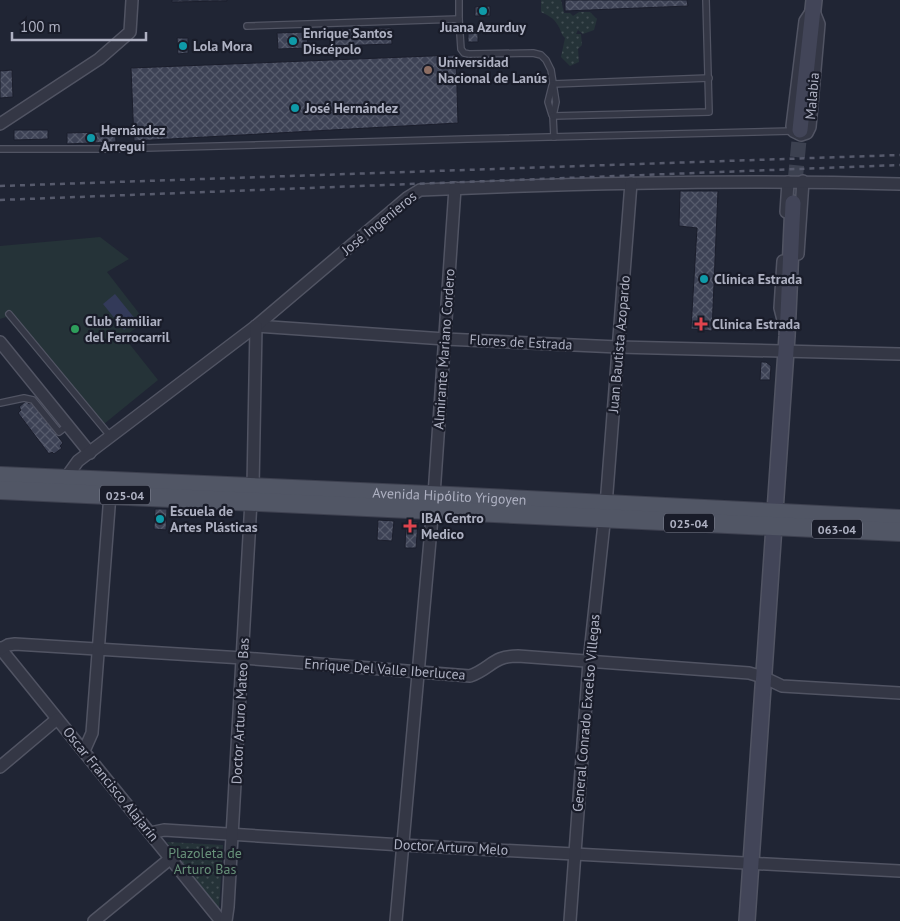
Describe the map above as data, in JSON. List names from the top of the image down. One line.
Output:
{"streets":{"main road":["Malabia","025-04","Avenida Hipólito Yrigoyen","063-04"],"street":["José Ingenieros","Flores de Estrada","Juan Bautista Azopardo","Almirante Mariano Cordero","Enrique Del Valle Iberlucea","Doctor Arturo Mateo Bas","General Conrado Excelso Villegas","Oscar Francisco Alajarín","Doctor Arturo Melo"]},"crossings":[["José Ingenieros","Flores de Estrada"],["José Ingenieros","Juan Bautista Azopardo"],["José Ingenieros","Almirante Mariano Cordero"],["José Ingenieros","Avenida Hipólito Yrigoyen"],["José Ingenieros","Doctor Arturo Mateo Bas"],["Flores de Estrada","Juan Bautista Azopardo"],["Flores de Estrada","Almirante Mariano Cordero"],["Flores de Estrada","Doctor Arturo Mateo Bas"],["Juan Bautista Azopardo","Avenida Hipólito Yrigoyen"],["Juan Bautista Azopardo","General Conrado Excelso Villegas"],["Almirante Mariano Cordero","Avenida Hipólito Yrigoyen"],["Almirante Mariano Cordero","Enrique Del Valle Iberlucea"],["Almirante Mariano Cordero","Doctor Arturo Melo"],["Avenida Hipólito Yrigoyen","Doctor Arturo Mateo Bas"],["Avenida Hipólito Yrigoyen","General Conrado Excelso Villegas"],["Enrique Del Valle Iberlucea","Doctor Arturo Mateo Bas"],["Enrique Del Valle Iberlucea","General Conrado Excelso Villegas"],["Enrique Del Valle Iberlucea","Oscar Francisco Alajarín"],["Doctor Arturo Mateo Bas","Doctor Arturo Melo"],["General Conrado Excelso Villegas","Doctor Arturo Melo"],["Oscar Francisco Alajarín","Doctor Arturo Melo"]],"parks":["Plazoleta de Arturo Bas"],"places":{"other":["Juana Azurduy","Enrique Santos Discépolo","Lola Mora","Universidad Nacional de Lanús","José Hernández","Hernández Arregui","Clínica Estrada","Club familiar del Ferrocarril","Escuela de Artes Plásticas"],"health":["Clinica Estrada","IBA Centro Medico"]},"scale_bar":"100 m"}
